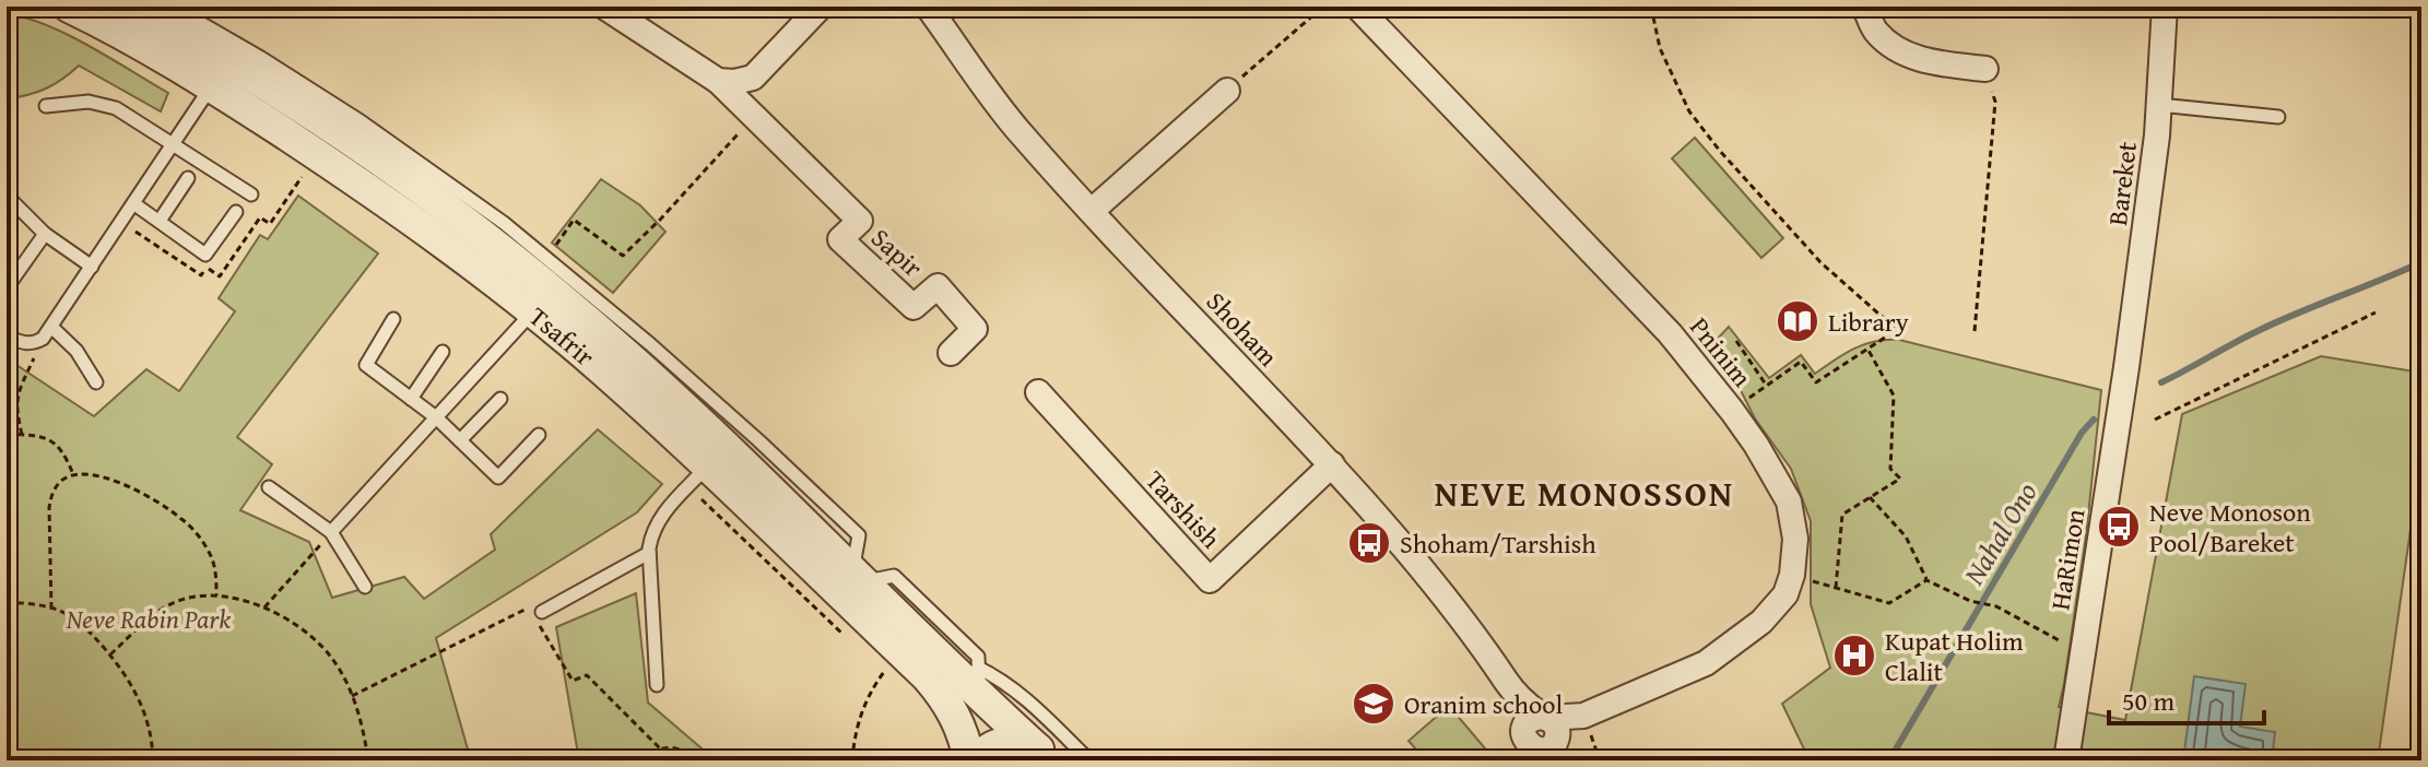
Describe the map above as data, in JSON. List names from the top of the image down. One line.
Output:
{"streets":{"street":["Bareket","Sapir","Shoham","Tsafrir","Pninim","Tarshish","HaRimon"]},"crossings":[["Bareket","HaRimon"],["Shoham","Pninim"],["Shoham","Tarshish"]],"districts":["NEVE MONOSSON"],"water":["Nahal Ono"],"parks":["Neve Rabin Park"],"places":{"library":["Library"],"bus stop":["Neve Monoson Pool/Bareket","Shoham/Tarshish"],"hospital":["Kupat Holim Clalit"],"school or university":["Oranim school"]},"scale_bar":"50 m"}
